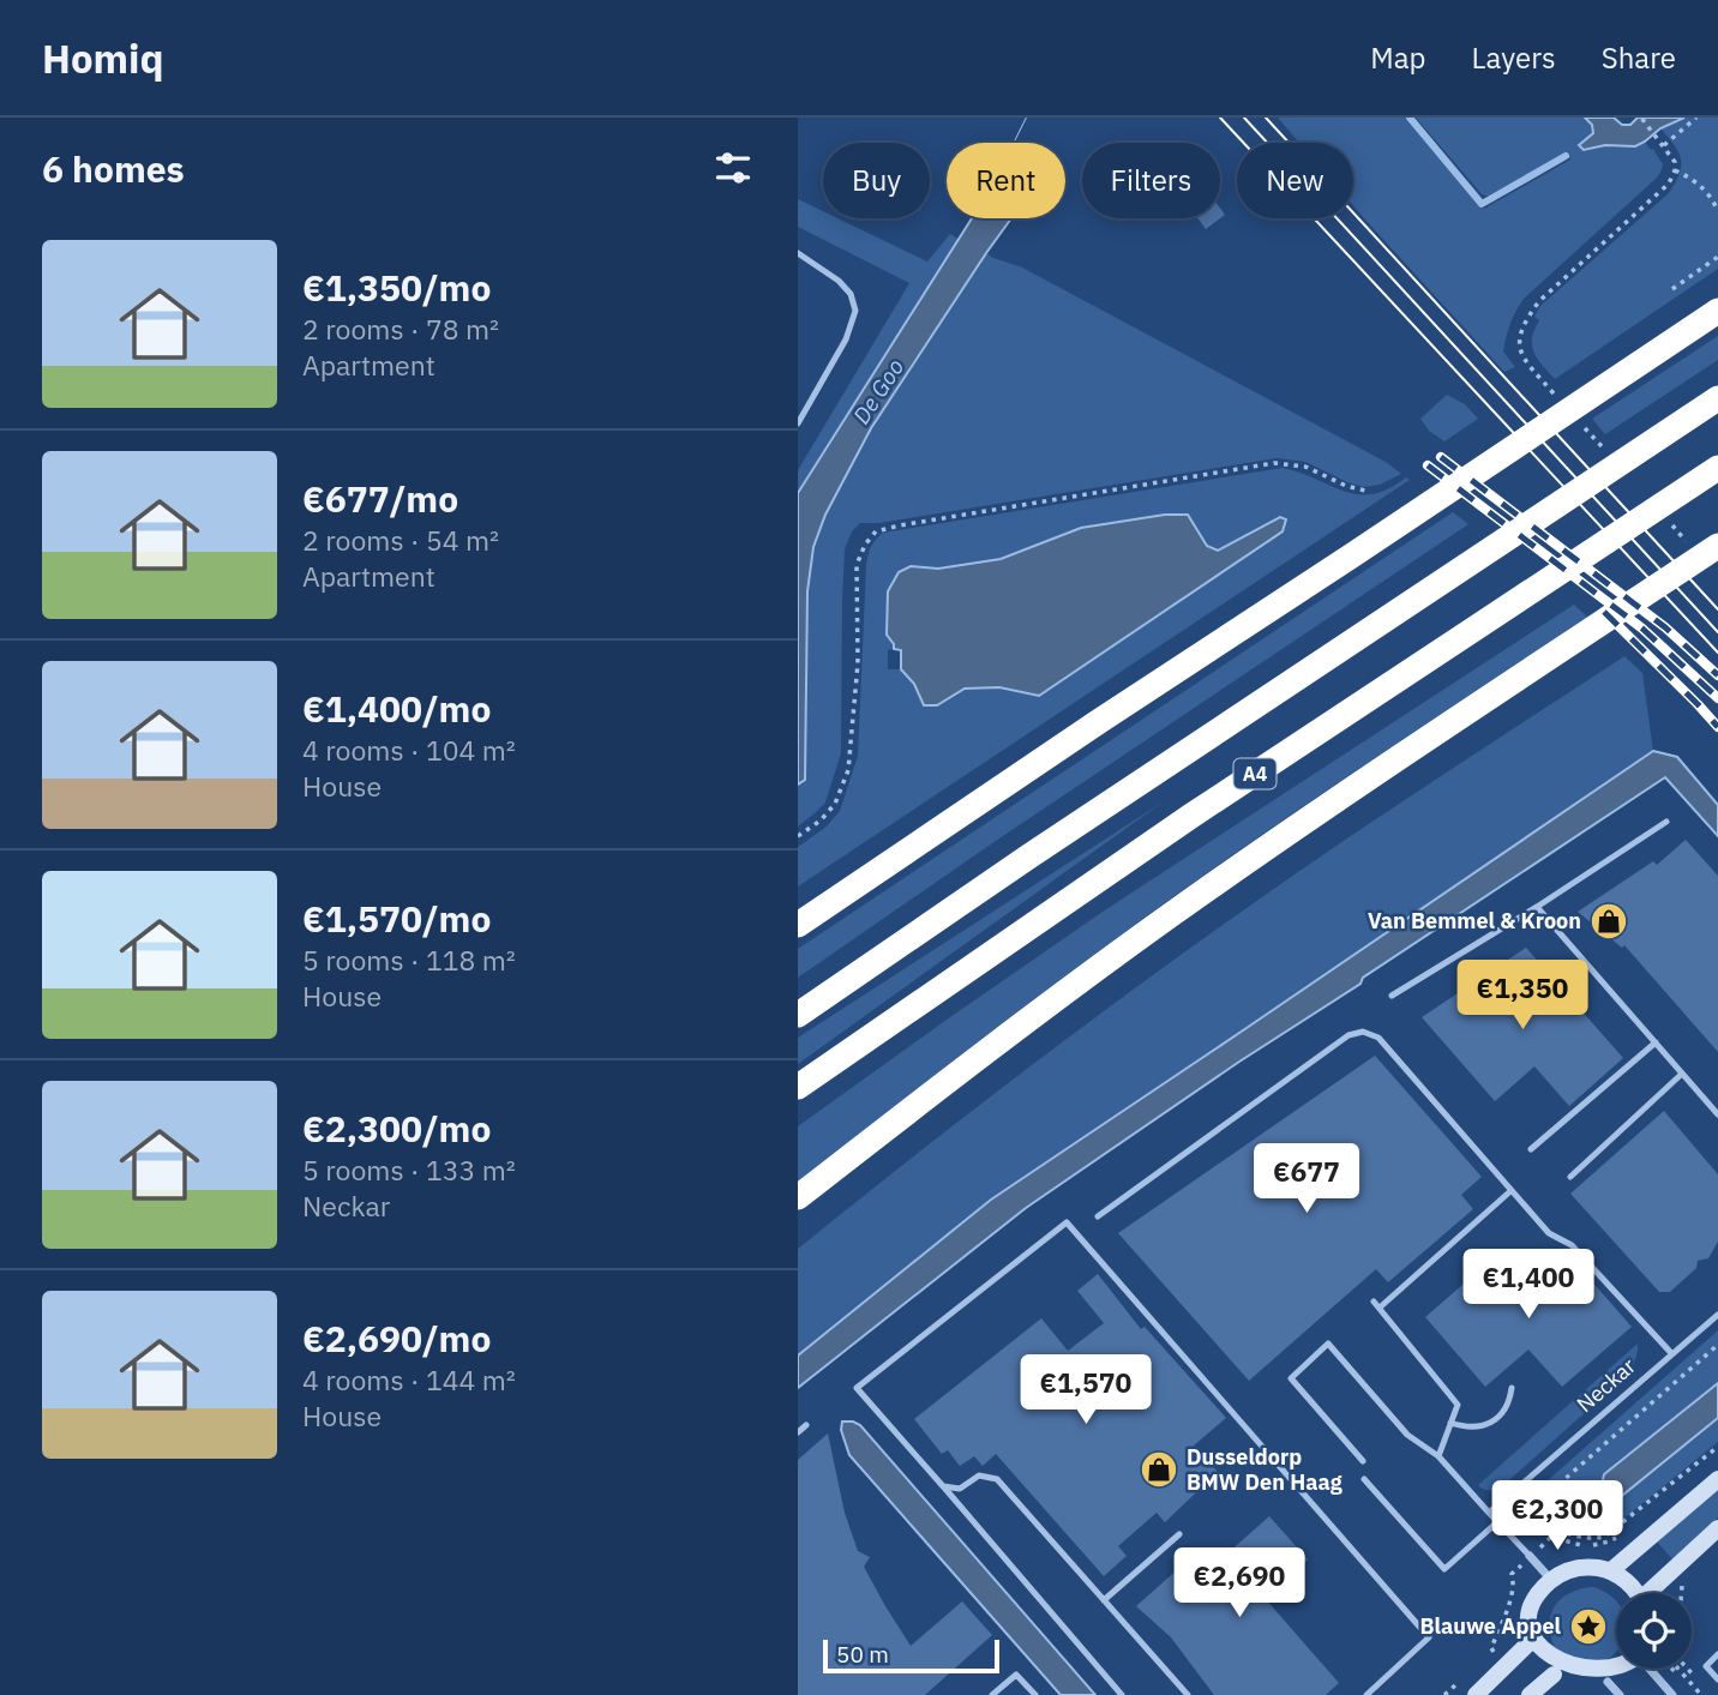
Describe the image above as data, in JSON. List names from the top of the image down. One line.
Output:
{"streets":{"highway":["A4"],"lane":["Neckar"]},"water":["De Goo"],"places":{"shop":["Van Bemmel & Kroon","Dusseldorp BMW Den Haag"],"place":["Blauwe Appel"]},"scale_bar":"50 m","page":{"header":"Homiq","nav":["Map","Layers","Share"],"heading":"6 homes","chip":["Buy","Rent","Filters","New"],"list":[{"name":"€1,350/mo","note":"2 rooms · 78 m² · Apartment"},{"name":"€677/mo","note":"2 rooms · 54 m² · Apartment"},{"name":"€1,400/mo","note":"4 rooms · 104 m² · House"},{"name":"€1,570/mo","note":"5 rooms · 118 m² · House"},{"name":"€2,300/mo","note":"5 rooms · 133 m² · Neckar"},{"name":"€2,690/mo","note":"4 rooms · 144 m² · House"}],"price":["€1,350","€677","€1,400","€1,570","€2,300","€2,690"],"scale":"50 m"}}
